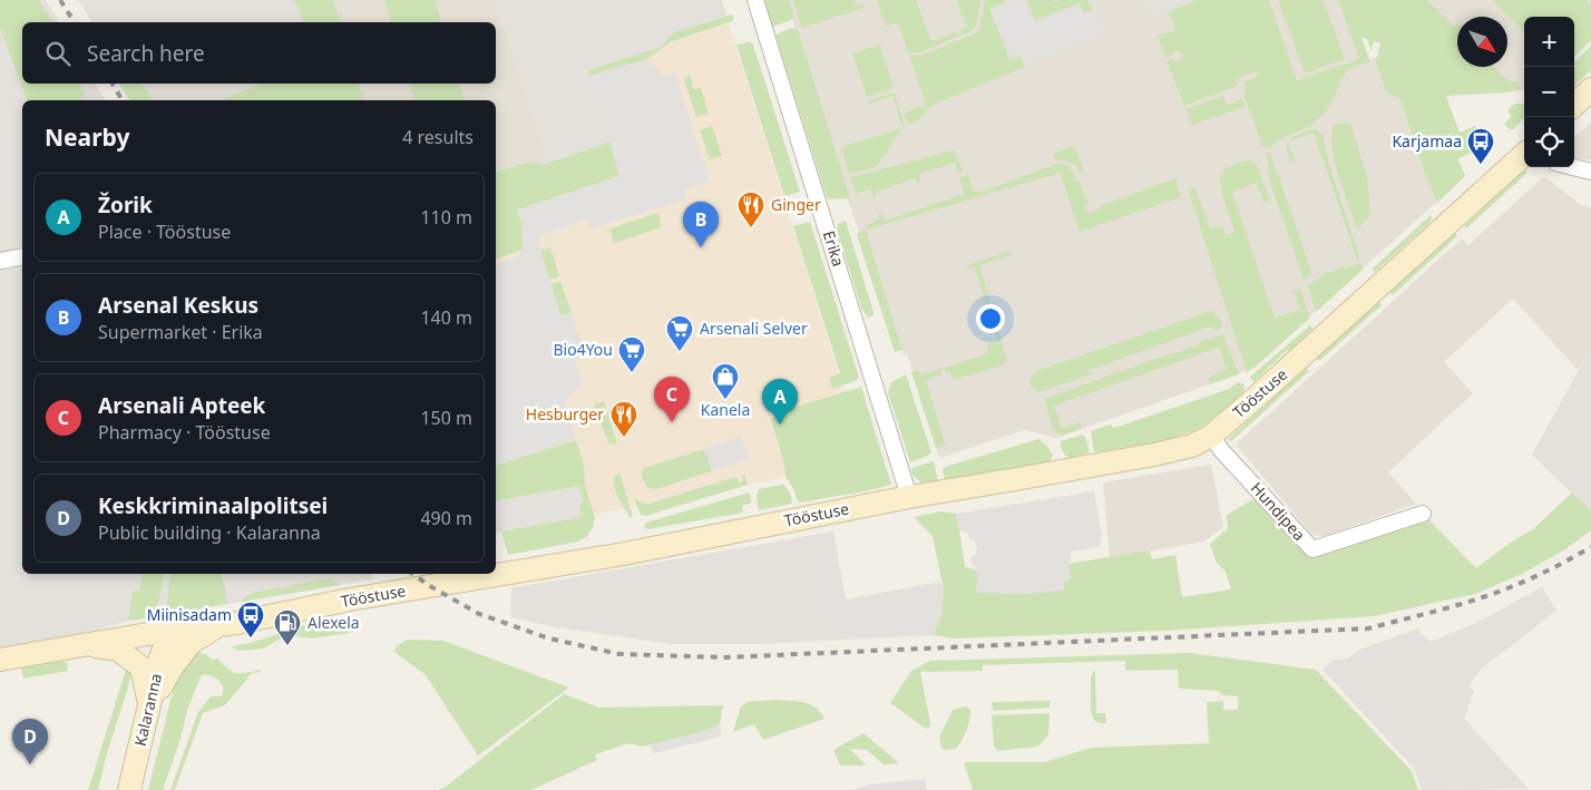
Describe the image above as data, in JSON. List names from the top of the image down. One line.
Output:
{"streets":{"street":["Erika","Tööstuse","Hundipea","Kalaranna"]},"crossings":[["Erika","Tööstuse"],["Tööstuse","Hundipea"],["Tööstuse","Kalaranna"]],"places":{"bus stop":["Karjamaa","Miinisadam"],"restaurant":["Ginger","Hesburger"],"supermarket":["Arsenali Selver","Bio4You"],"shop":["Kanela"],"fuel station":["Alexela"]},"north":"bottom right","page":{"map_buttons":["+","−"],"search":"Search here","heading":["Nearby","4 results"],"list":[{"mark":"A","name":"Žorik","note":"Place · Tööstuse","value":"110 m"},{"mark":"B","name":"Arsenal Keskus","note":"Supermarket · Erika","value":"140 m"},{"mark":"C","name":"Arsenali Apteek","note":"Pharmacy · Tööstuse","value":"150 m"},{"mark":"D","name":"Keskkriminaalpolitsei","note":"Public building · Kalaranna","value":"490 m"}],"pins":["B","C","A","D"]}}
